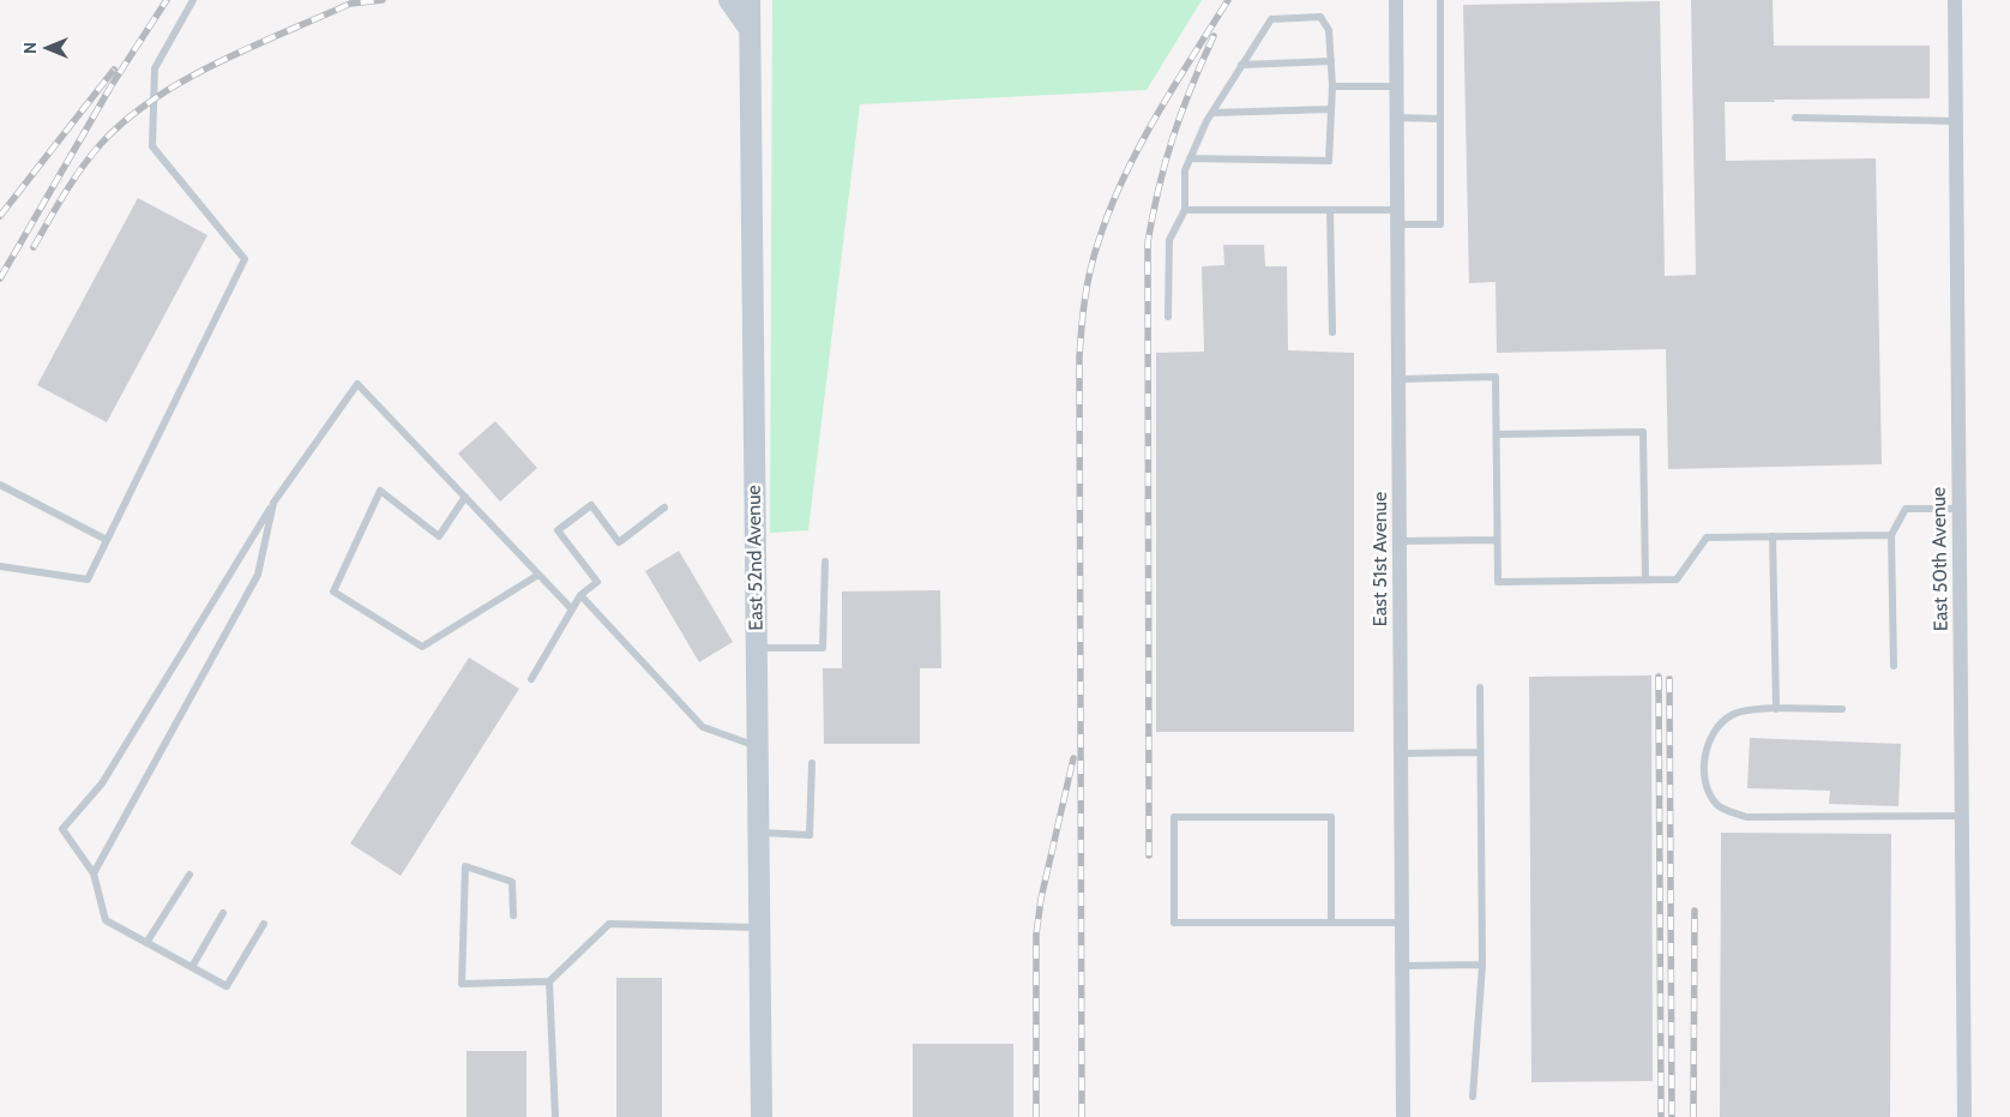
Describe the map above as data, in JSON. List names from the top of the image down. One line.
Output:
{"streets":{"street":["East 52nd Avenue","East 51st Avenue","East 50th Avenue"]},"north":"left"}
